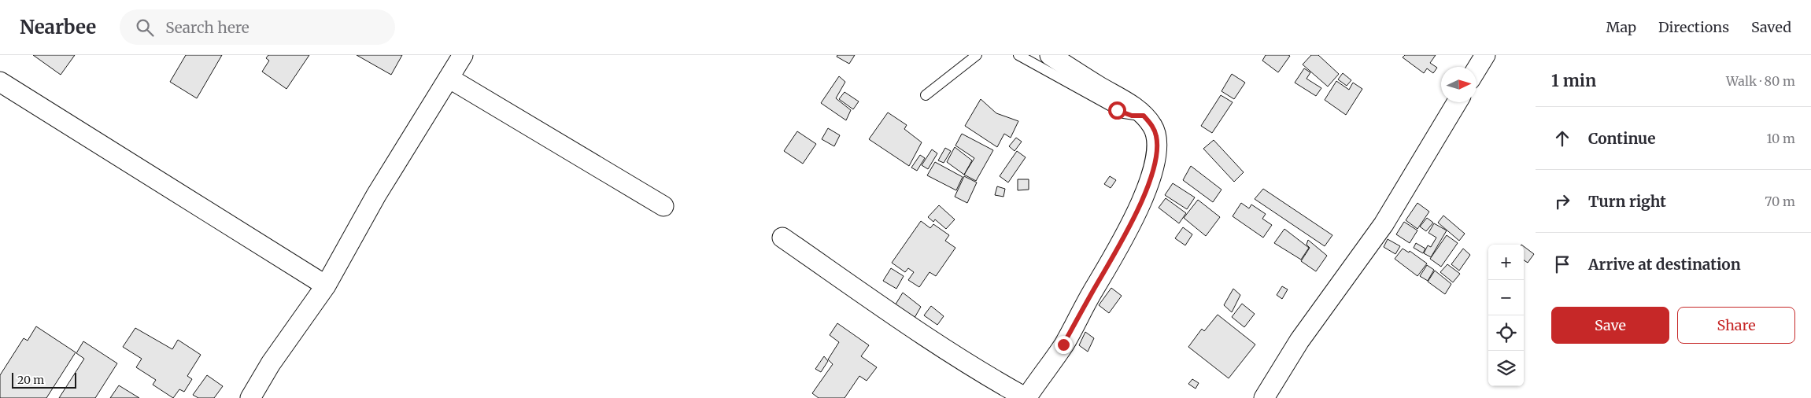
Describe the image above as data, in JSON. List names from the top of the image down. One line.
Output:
{"scale_bar":"20 m","north":"right","page":{"header":"Nearbee","search":"Search here","nav":["Map","Directions","Saved"],"heading":["1 min","Walk · 80 m"],"list":[["Continue","10 m"],["Turn right","70 m"],"Arrive at destination"],"map_buttons":["+","−"],"buttons":["Save","Share"],"scale":"20 m"}}
